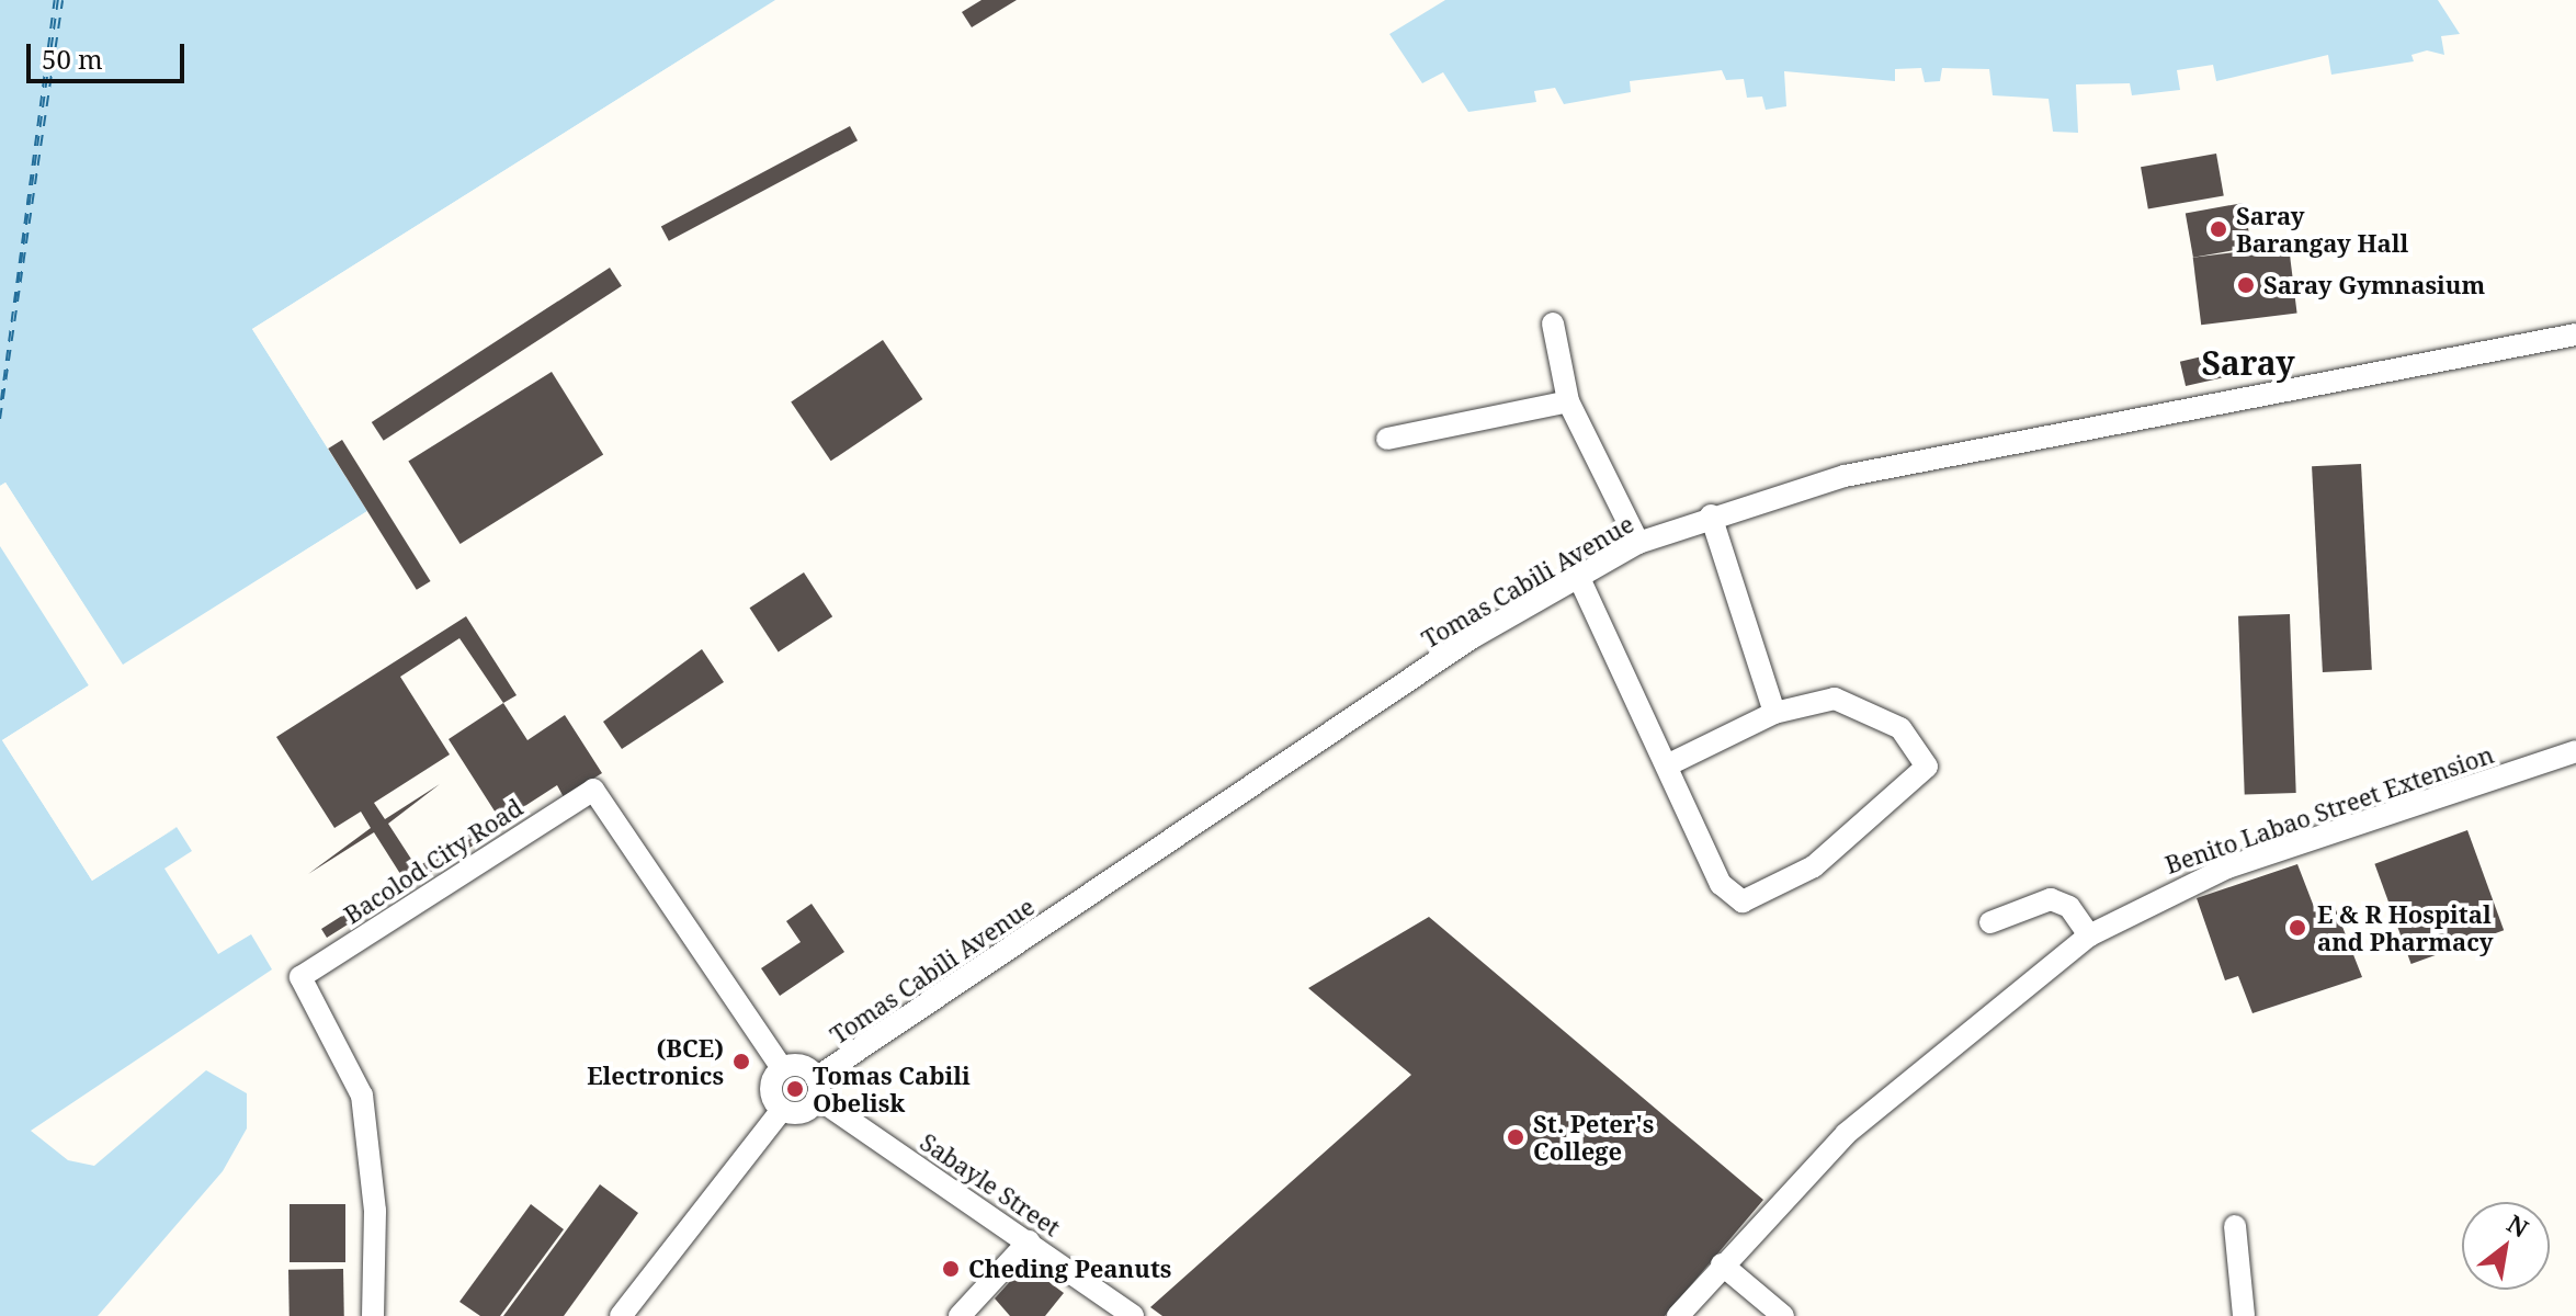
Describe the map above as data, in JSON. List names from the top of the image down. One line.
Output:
{"streets":{"street":["Tomas Cabili Avenue","Benito Labao Street Extension","Bacolod City Road","Sabayle Street"]},"crossings":[["Tomas Cabili Avenue","Bacolod City Road"],["Tomas Cabili Avenue","Sabayle Street"],["Bacolod City Road","Sabayle Street"]],"districts":["Saray"],"places":["Saray Barangay Hall","Saray Gymnasium","E & R Hospital and Pharmacy","(BCE) Electronics","Tomas Cabili Obelisk","St. Peter's College","Cheding Peanuts"],"scale_bar":"50 m","north":"top right"}
